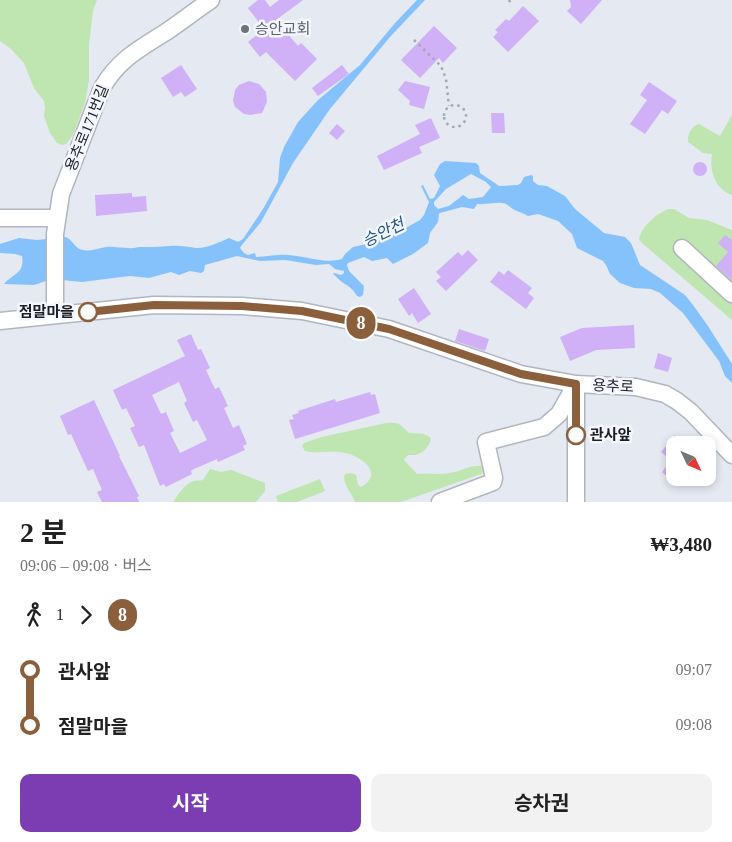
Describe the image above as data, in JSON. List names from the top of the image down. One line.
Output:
{"streets":{"street":["용추로171번길","용추로"]},"crossings":[["용추로171번길","용추로"]],"water":["승안천"],"places":["승안교회","점말마을","관사앞"],"lines":["bus line 8"],"north":"bottom right","page":{"on_map":"8","heading":["2 분","09:06 – 09:08 · 버스","₩3,480"],"legs":["1","8"],"list":[{"name":"관사앞","value":"09:07"},{"name":"점말마을","value":"09:08"}],"buttons":["시작","승차권"]}}
